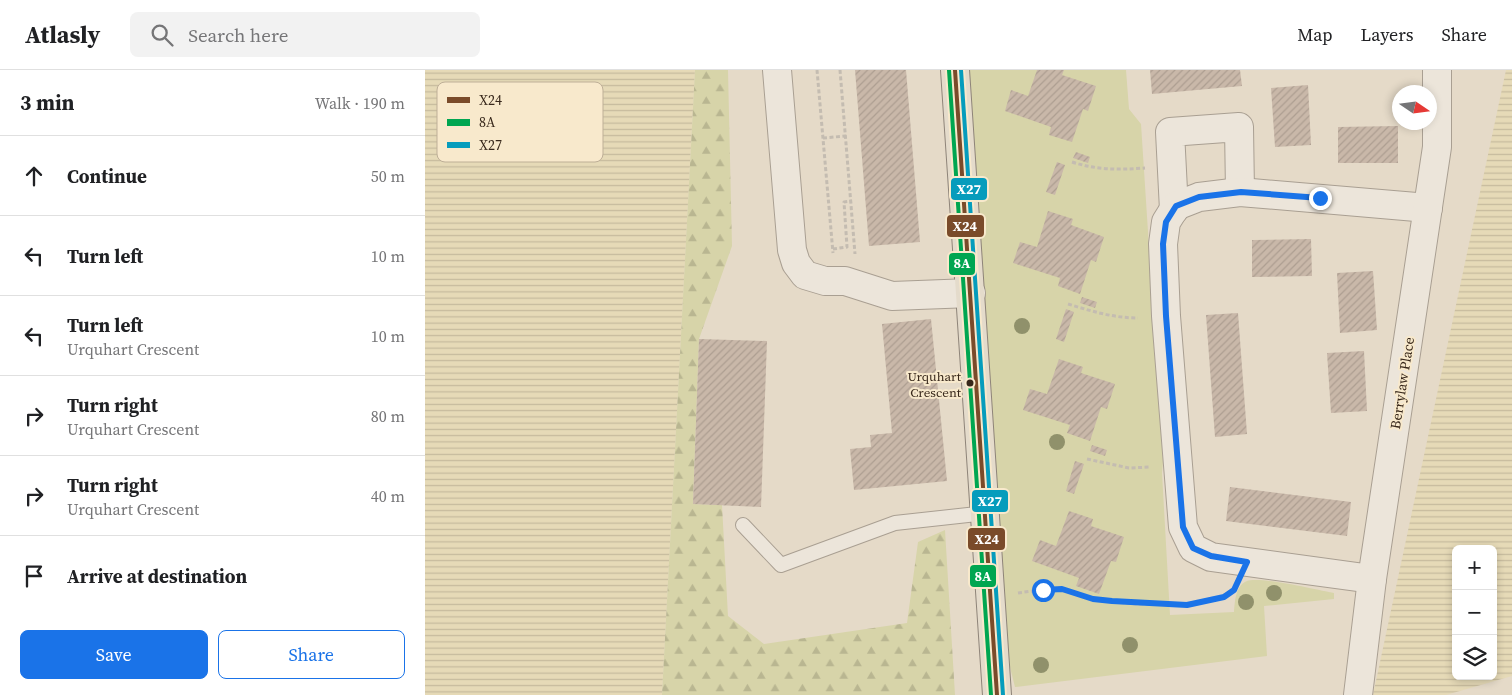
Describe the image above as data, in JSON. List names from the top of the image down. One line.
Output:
{"streets":{"street":["Berrylaw Place"]},"places":["Urquhart Crescent"],"lines":["transit line X24","transit line 8A","transit line X27"],"legend":["X24","8A","X27"],"north":"right","page":{"header":"Atlasly","search":"Search here","nav":["Map","Layers","Share"],"heading":["3 min","Walk · 190 m"],"list":[["Continue","50 m"],["Turn left","10 m"],["Turn left","Urquhart Crescent","10 m"],["Turn right","Urquhart Crescent","80 m"],["Turn right","Urquhart Crescent","40 m"],"Arrive at destination"],"map_buttons":["+","−"],"buttons":["Save","Share"]}}
